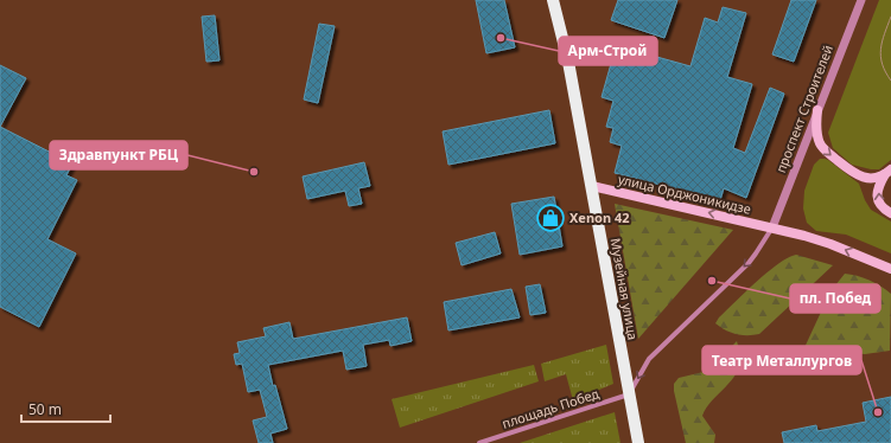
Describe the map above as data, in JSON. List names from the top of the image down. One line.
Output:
{"streets":{"main road":["улица Орджоникидзе","Музейная улица"],"street":["проспект Строителей","площадь Побед"]},"crossings":[["проспект Строителей","улица Орджоникидзе"],["улица Орджоникидзе","Музейная улица"],["Музейная улица","площадь Побед"]],"one_way":["улица Орджоникидзе"],"places":{"other":["Арм-Строй","Здравпункт РБЦ","пл. Побед","Театр Металлургов"],"shop":["Xenon 42"]},"scale_bar":"50 m"}
